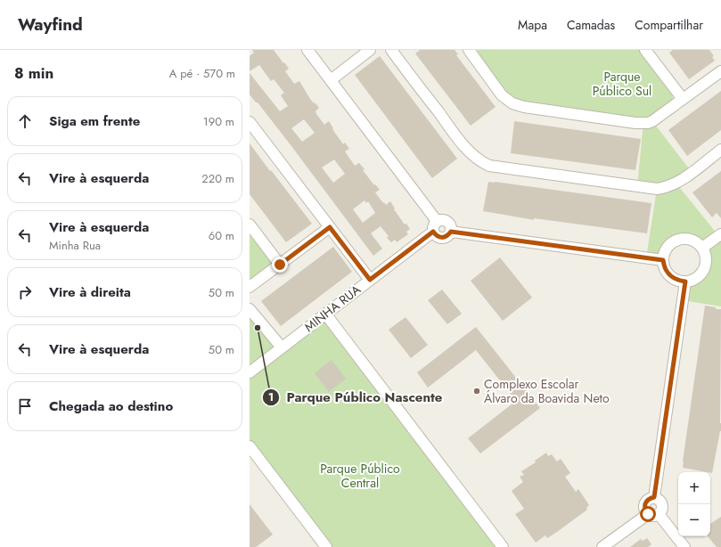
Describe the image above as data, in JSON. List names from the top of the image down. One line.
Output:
{"streets":{"street":["MINHA RUA"]},"parks":["Parque Público Sul","Parque Público Central"],"places":["Parque Público Nascente","Complexo Escolar Álvaro da Boavida Neto"],"page":{"header":"Wayfind","nav":["Mapa","Camadas","Compartilhar"],"heading":["8 min","A pé · 570 m"],"list":[["Siga em frente","190 m"],["Vire à esquerda","220 m"],["Vire à esquerda","Minha Rua","60 m"],["Vire à direita","50 m"],["Vire à esquerda","50 m"],"Chegada ao destino"],"map_buttons":["+","−"]}}
